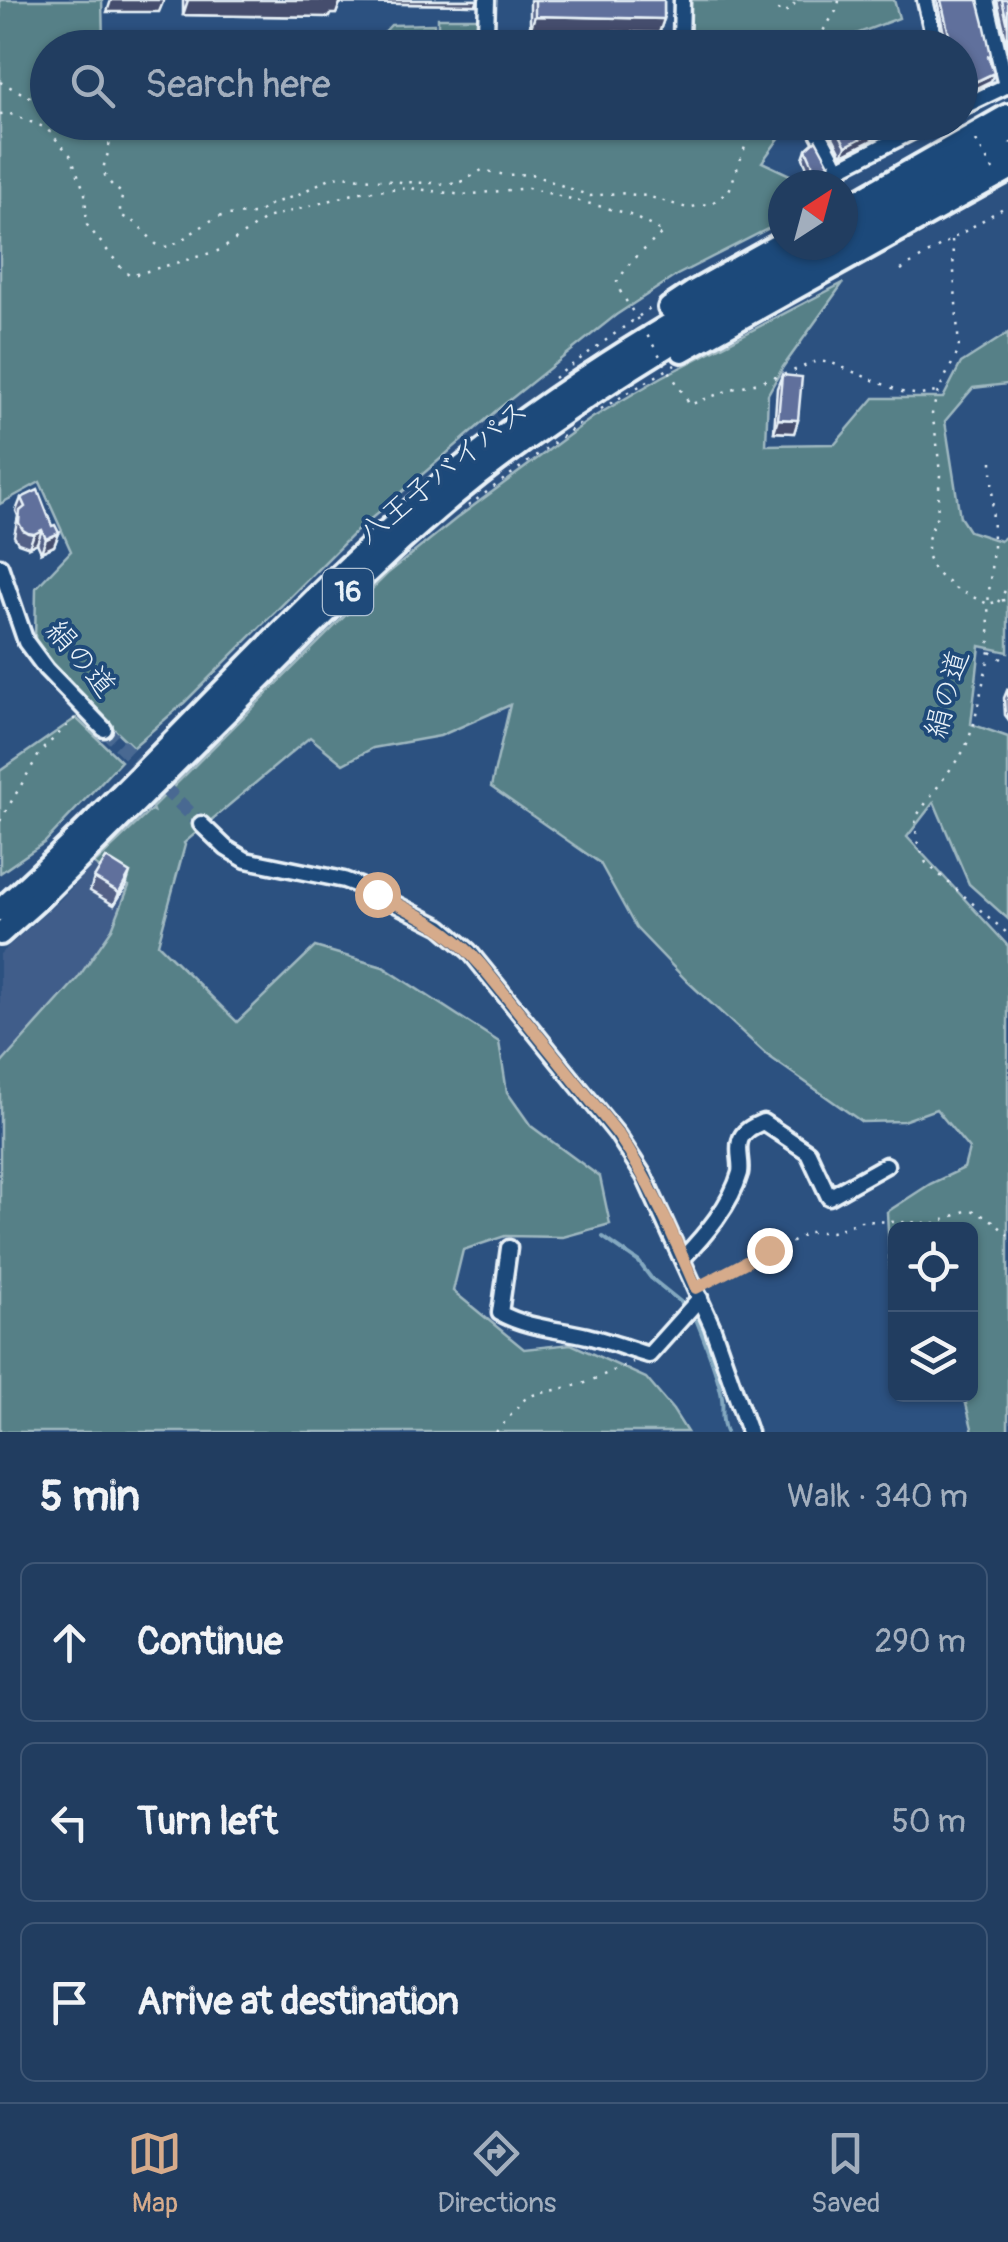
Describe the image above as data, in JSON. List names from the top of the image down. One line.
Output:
{"streets":{"highway":["八王子バイパス","16"],"street":["絹の道"]},"crossings":[["八王子バイパス","16"]],"north":"top right","page":{"search":"Search here","heading":["5 min","Walk · 340 m"],"list":[["Continue","290 m"],["Turn left","50 m"],"Arrive at destination"],"nav":["Map","Directions","Saved"]}}
